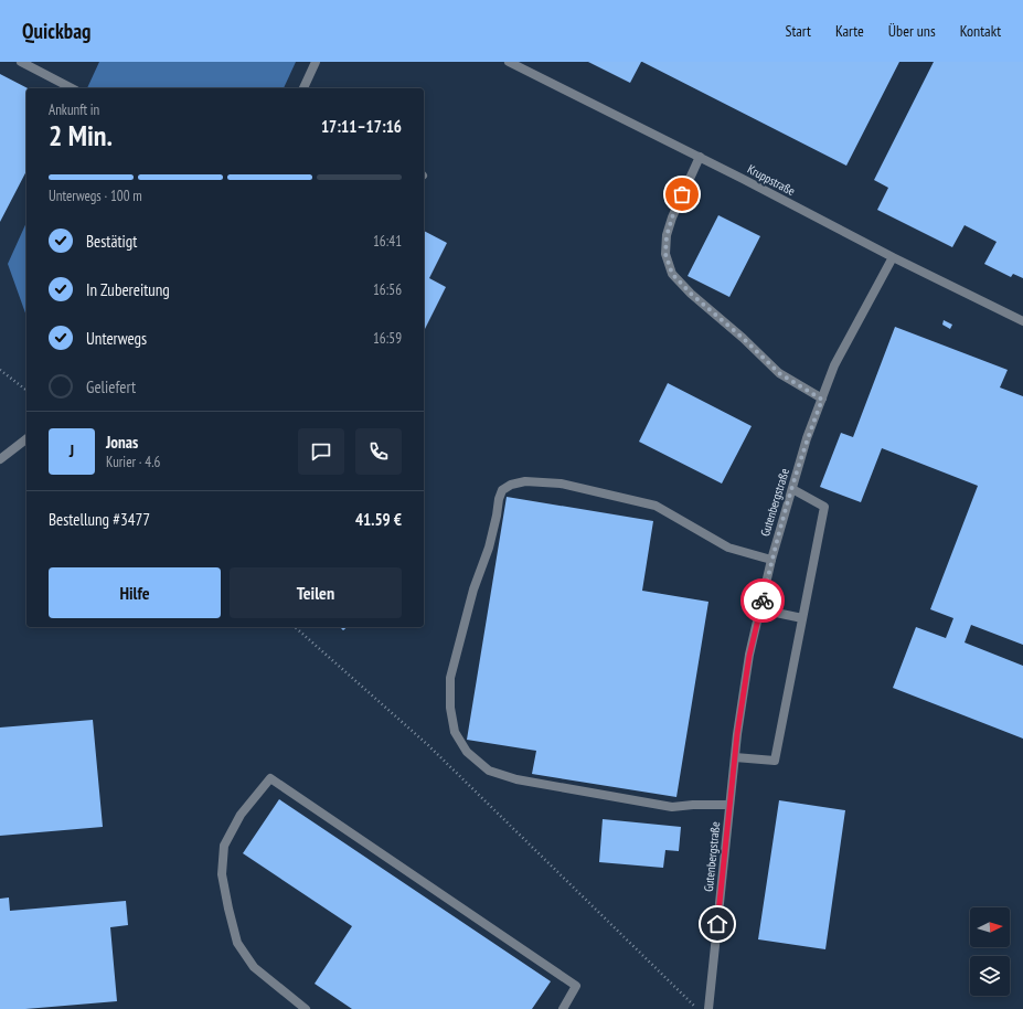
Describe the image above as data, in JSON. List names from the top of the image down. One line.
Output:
{"streets":{"street":["Kruppstraße","Gutenbergstraße"]},"crossings":[["Kruppstraße","Gutenbergstraße"]],"north":"right","page":{"header":"Quickbag","nav":["Start","Karte","Über uns","Kontakt"],"heading":["2 Min.","Ankunft in","17:11–17:16"],"panel":["Jonas","Kurier · 4.6","Bestellung #3477","41.59 €"],"bar":"Unterwegs · 100 m","list":[["Bestätigt","16:41"],["In Zubereitung","16:56"],["Unterwegs","16:59"],"Geliefert"],"round":"J","buttons":["Hilfe","Teilen"]}}
